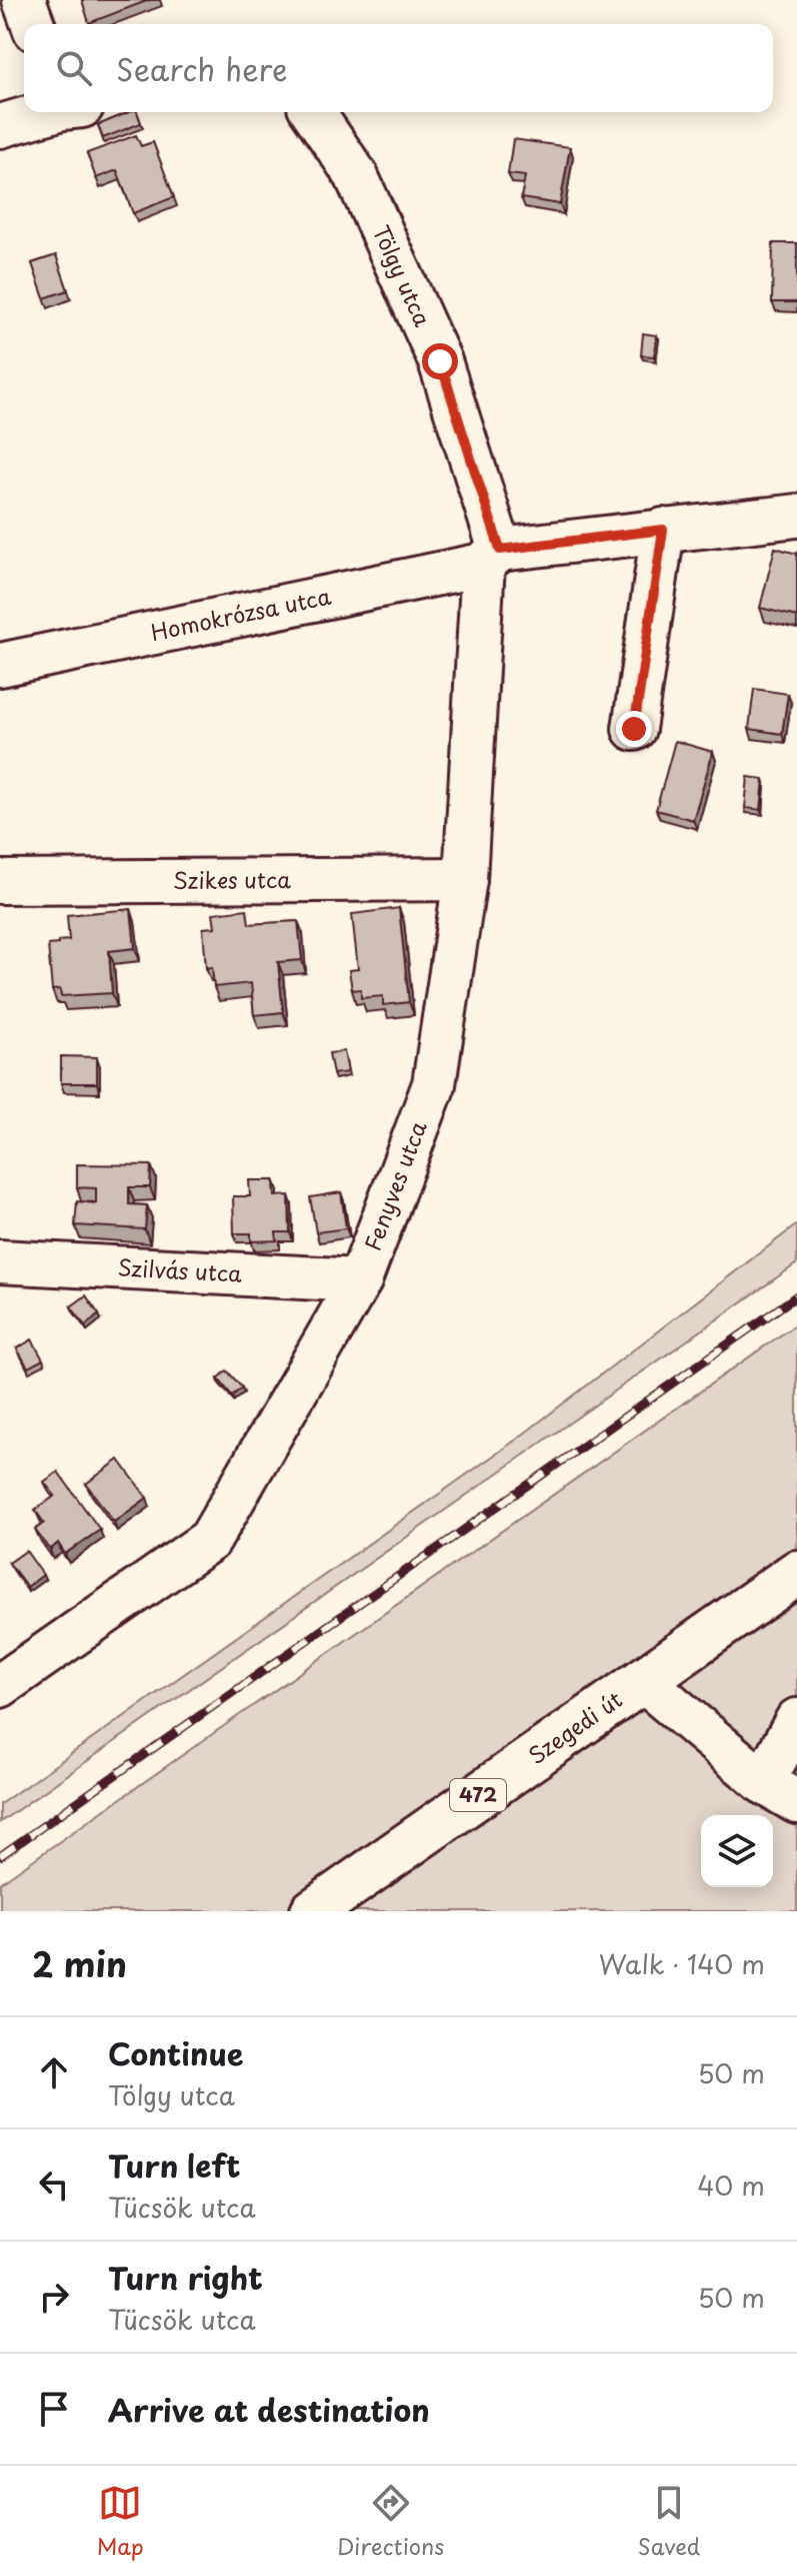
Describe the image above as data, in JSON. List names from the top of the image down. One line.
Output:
{"streets":{"main road":["Szegedi út","472"],"street":["Tölgy utca","Homokrózsa utca","Szikes utca","Fenyves utca","Szilvás utca"]},"crossings":[["Tölgy utca","Homokrózsa utca"],["Tölgy utca","Fenyves utca"],["Homokrózsa utca","Fenyves utca"],["Szikes utca","Fenyves utca"],["Fenyves utca","Szilvás utca"]],"page":{"search":"Search here","heading":["2 min","Walk · 140 m"],"list":[["Continue","Tölgy utca","50 m"],["Turn left","Tücsök utca","40 m"],["Turn right","Tücsök utca","50 m"],"Arrive at destination"],"nav":["Map","Directions","Saved"]}}
